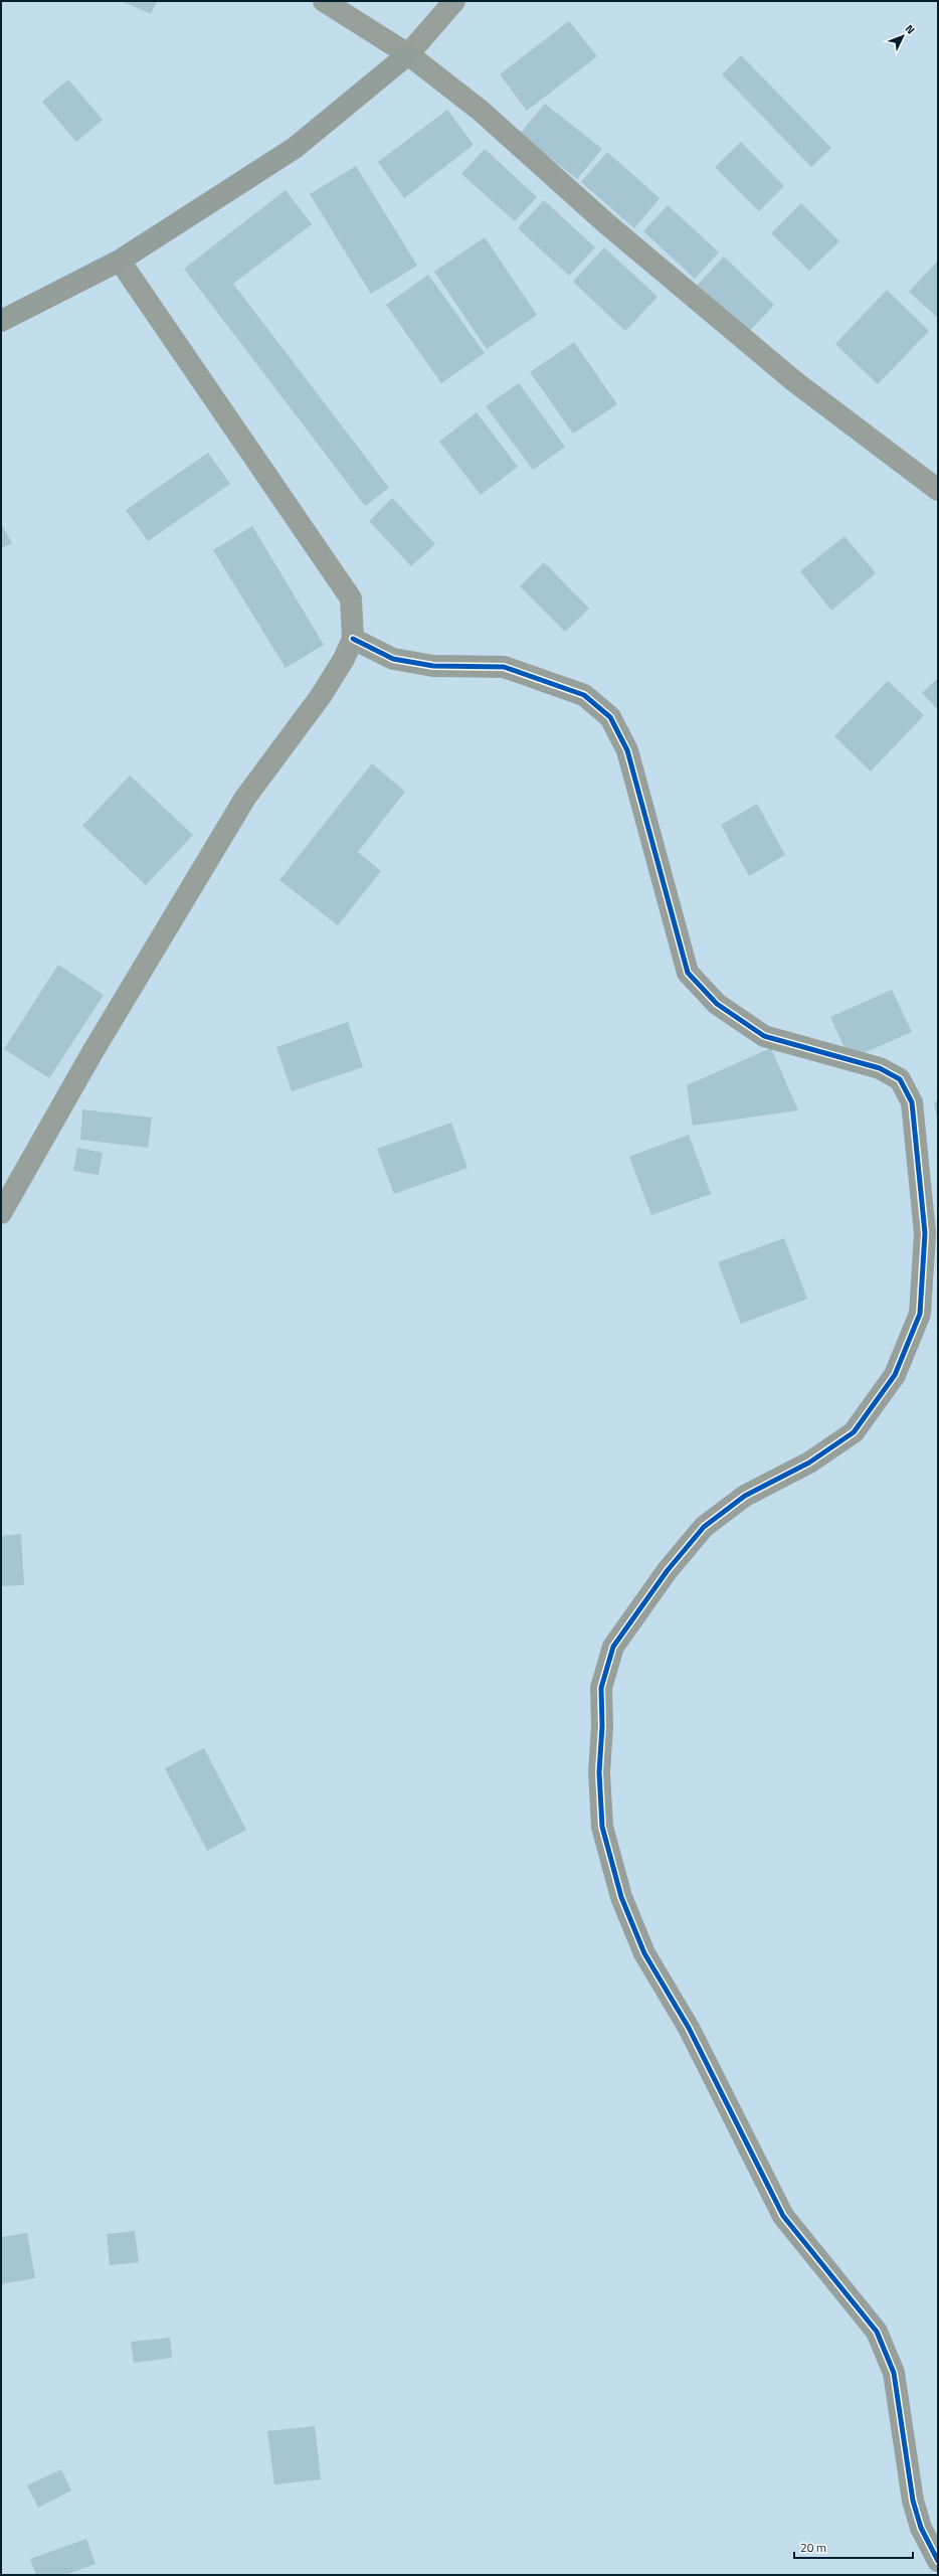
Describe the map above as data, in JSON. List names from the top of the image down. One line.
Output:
{"scale_bar":"20 m","north":"top right"}
